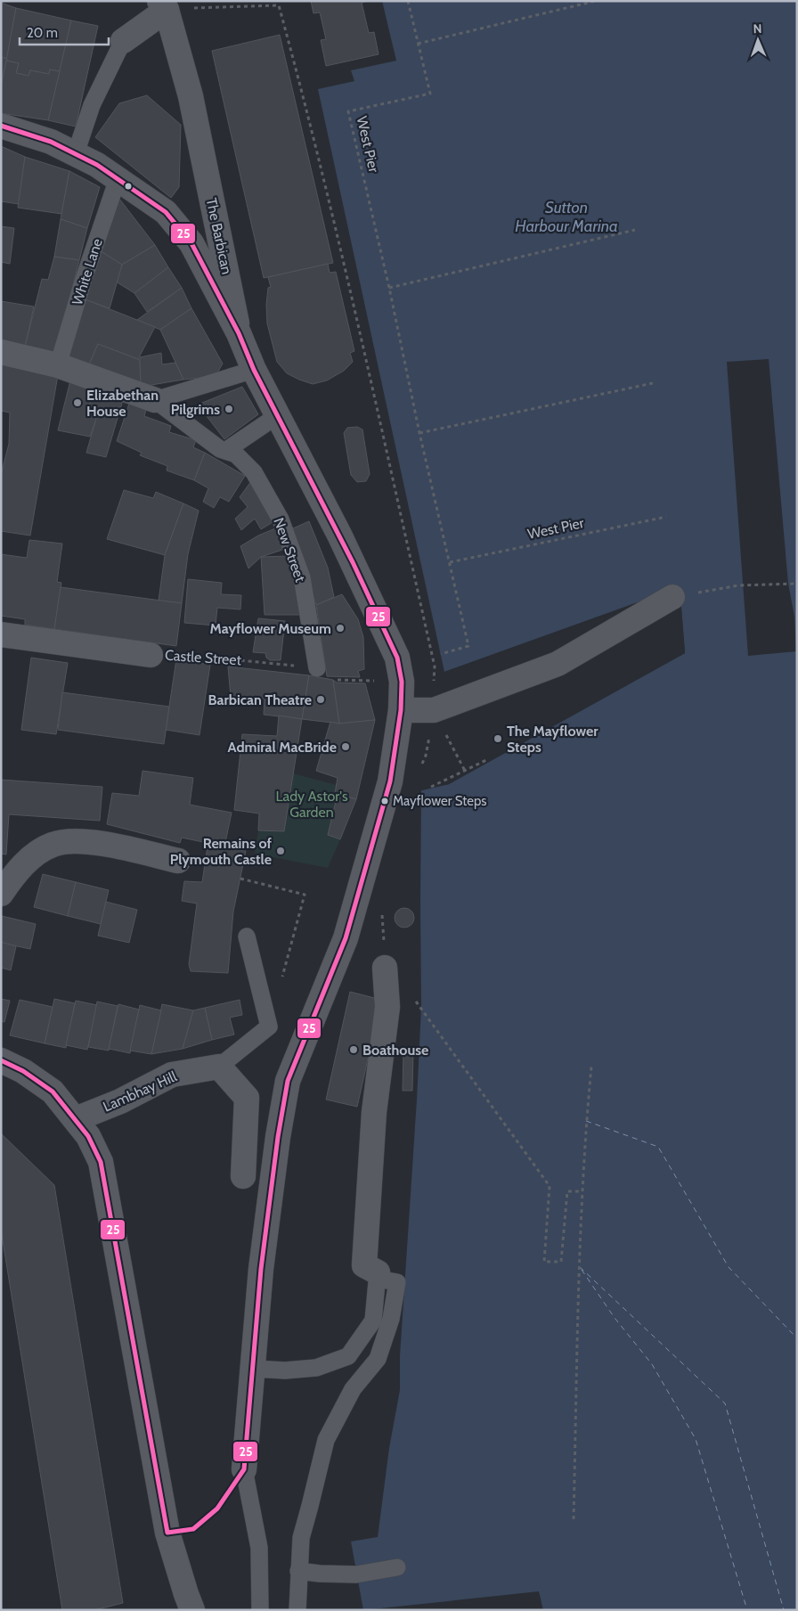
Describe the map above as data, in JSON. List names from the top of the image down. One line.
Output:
{"streets":{"street":["The Barbican","New Street","Castle Street","Lambhay Hill"],"lane":["White Lane"],"path":["West Pier"]},"crossings":[["The Barbican","Castle Street"],["White Lane","New Street"],["New Street","Castle Street"]],"water":["Sutton Harbour Marina"],"parks":["Lady Astor's Garden"],"places":["Elizabethan House","Pilgrims","Mayflower Museum","Barbican Theatre","The Mayflower Steps","Admiral MacBride","Mayflower Steps","Remains of Plymouth Castle","Boathouse"],"lines":["transit line 25"],"scale_bar":"20 m","north":"top"}
